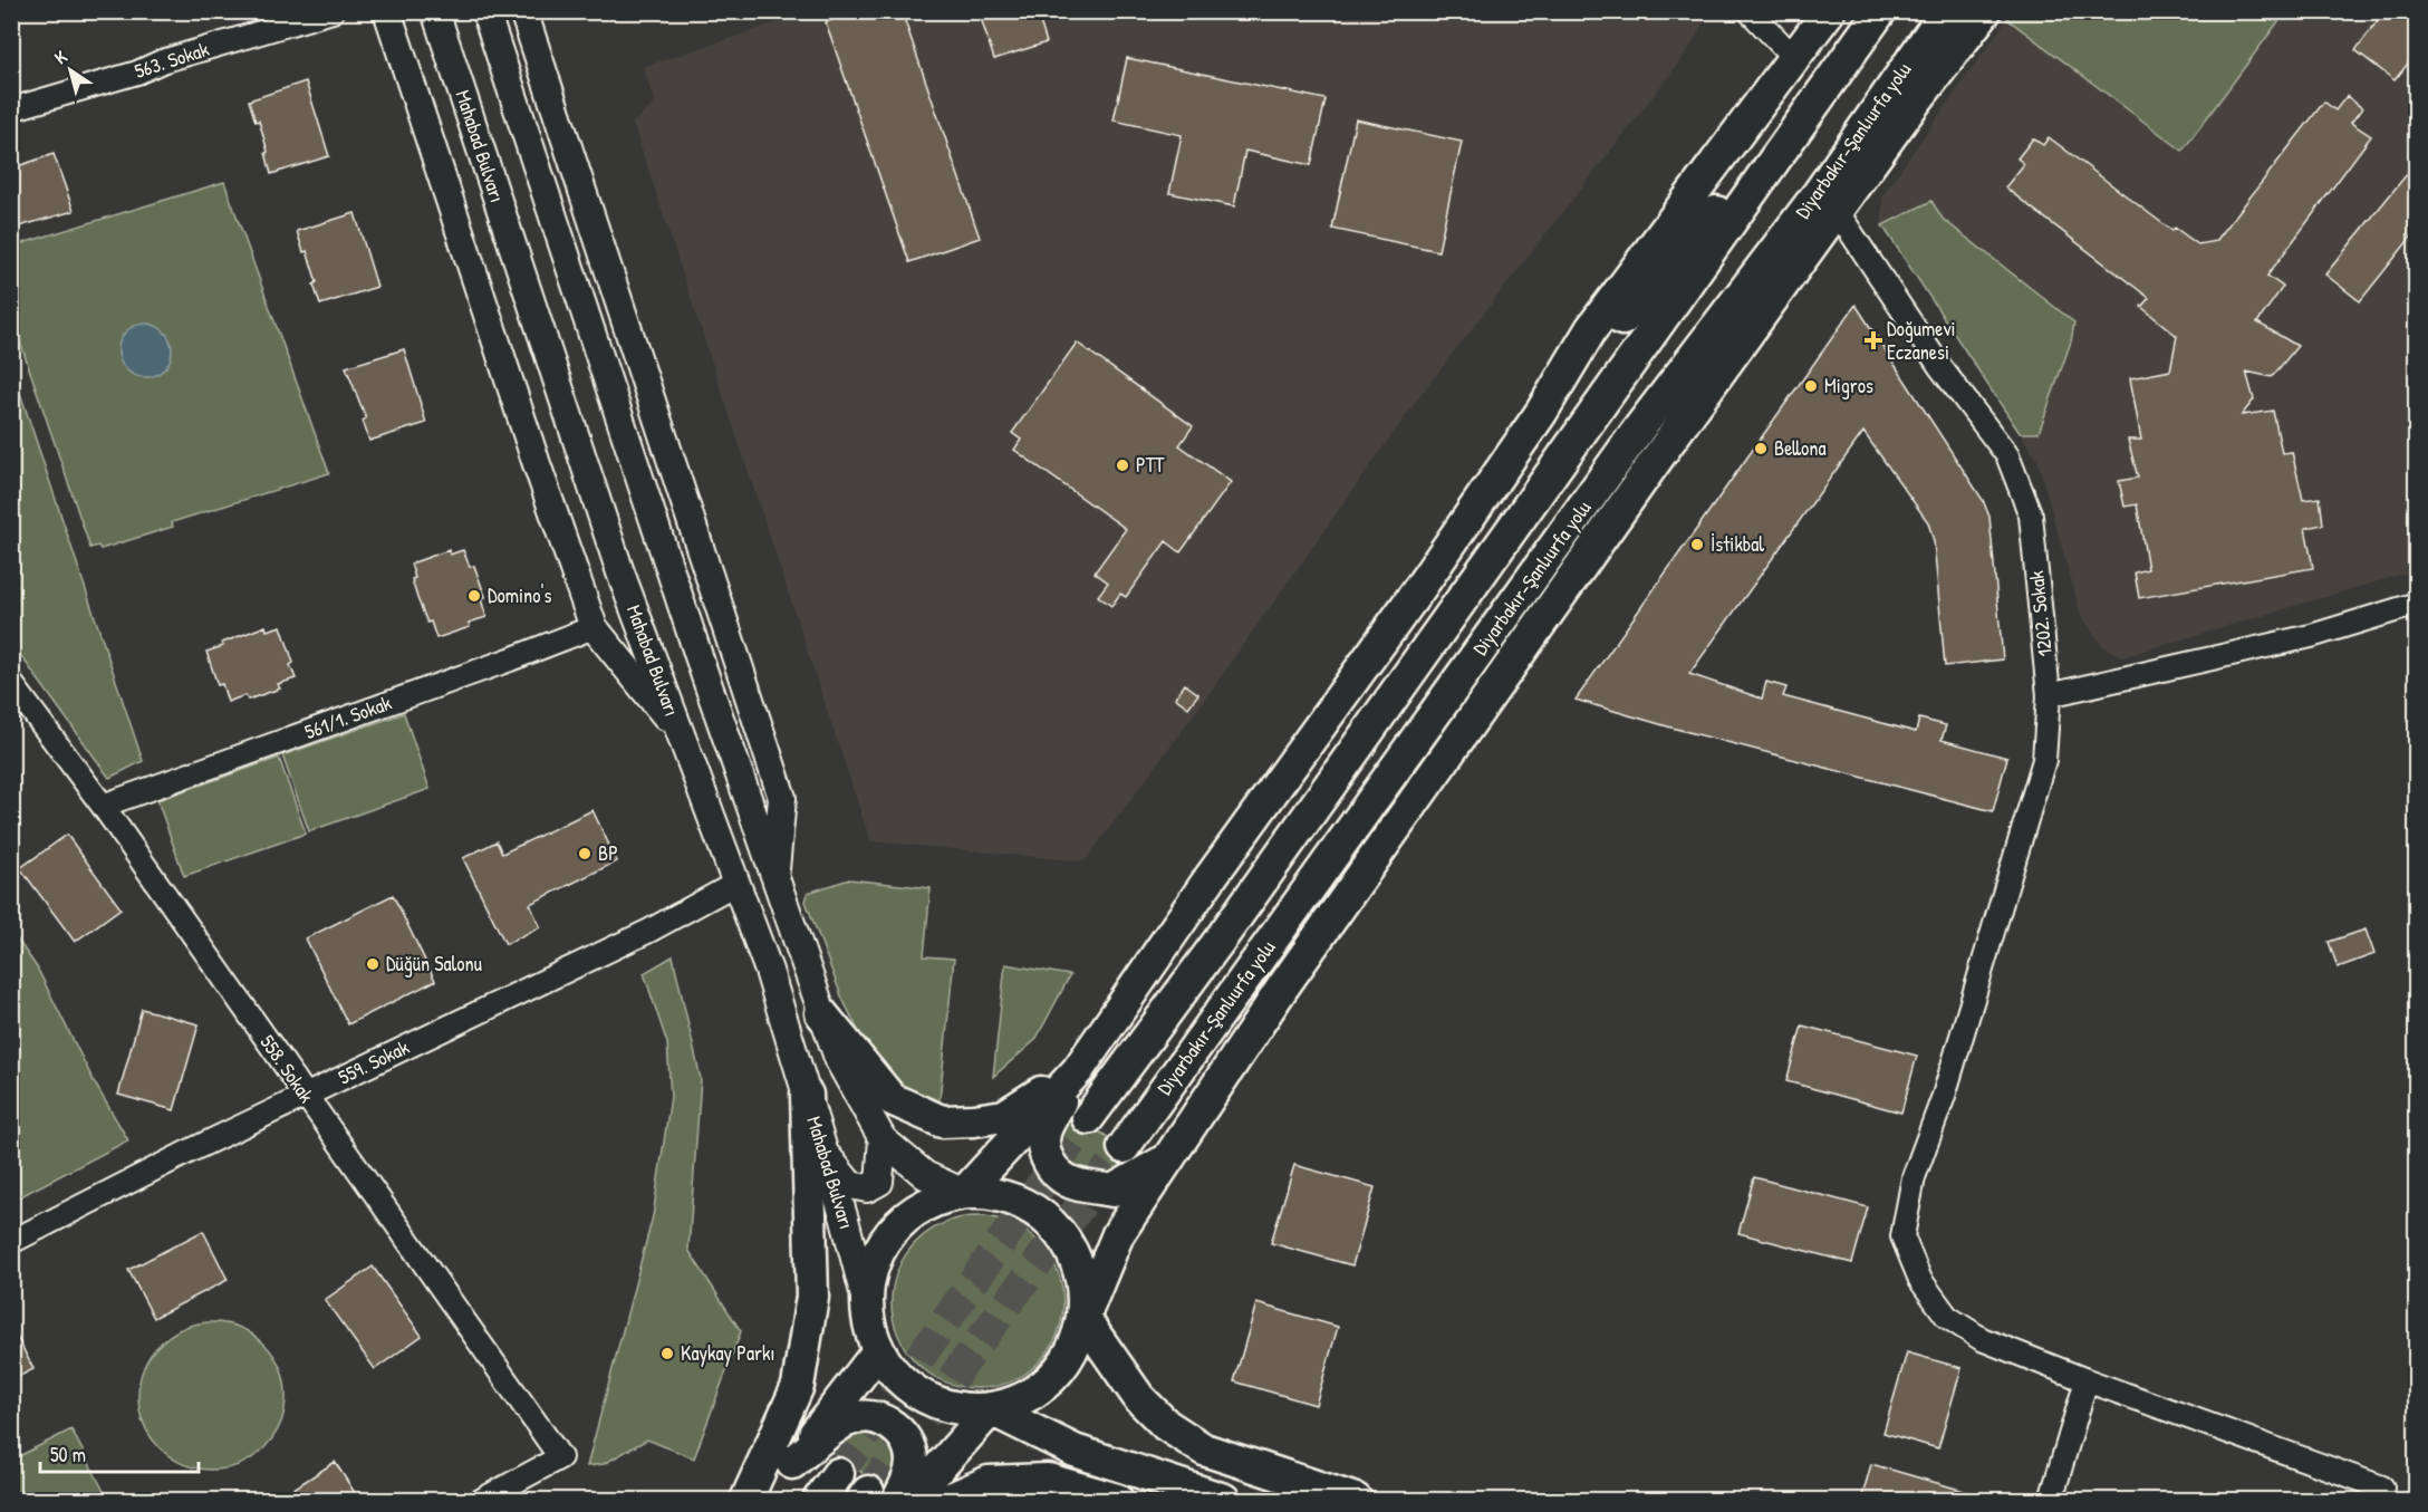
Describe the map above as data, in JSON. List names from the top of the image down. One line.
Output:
{"streets":{"highway":["Diyarbakır-Şanlıurfa yolu"],"main road":["Mahabad Bulvarı"],"street":["563. Sokak","1202. Sokak","561/1. Sokak","559. Sokak","558. Sokak"]},"crossings":[["Diyarbakır-Şanlıurfa yolu","1202. Sokak"],["Mahabad Bulvarı","559. Sokak"],["561/1. Sokak","558. Sokak"],["559. Sokak","558. Sokak"]],"places":{"health":["Doğumevi Eczanesi"],"other":["Migros","Bellona","PTT","İstikbal","Domino's","BP","Düğün Salonu","Kaykay Parkı"]},"scale_bar":"50 m","north":"top left"}
